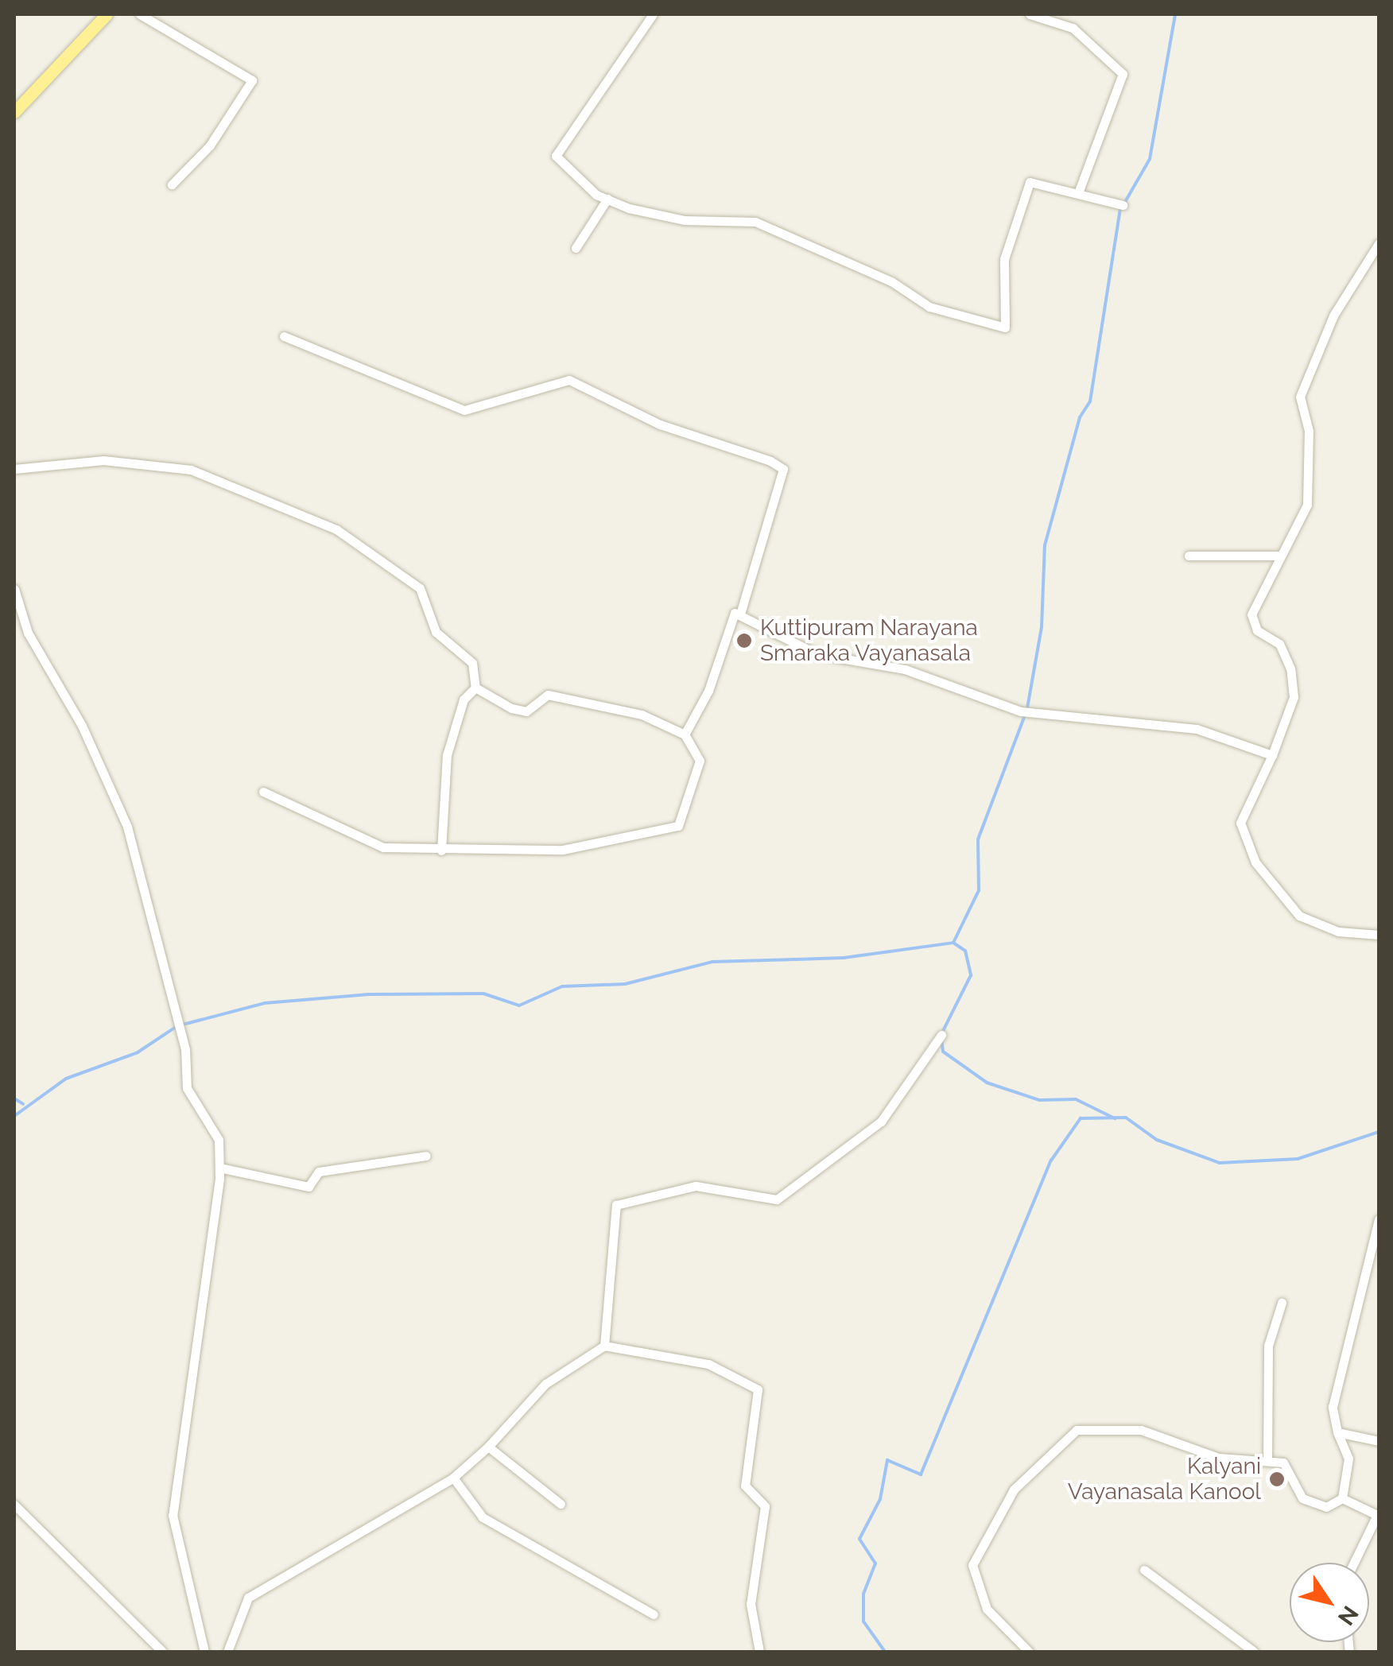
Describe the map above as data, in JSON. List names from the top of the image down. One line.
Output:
{"places":["Kuttipuram Narayana Smaraka Vayanasala","Kalyani Vayanasala Kanool"],"north":"bottom right"}
